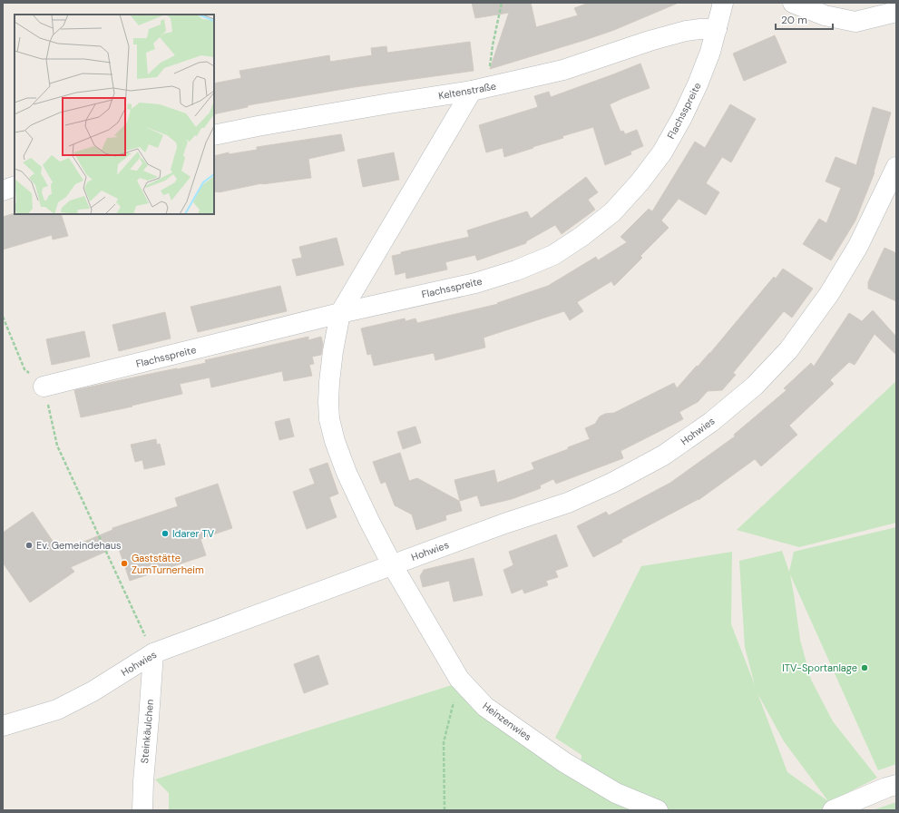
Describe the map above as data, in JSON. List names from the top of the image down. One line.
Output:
{"streets":{"street":["Keltenstraße","Flachsspreite","Hohwies","Heinzenwies","Steinkäulchen"]},"crossings":[["Keltenstraße","Flachsspreite"],["Hohwies","Heinzenwies"],["Hohwies","Steinkäulchen"]],"places":["Idarer TV","Ev. Gemeindehaus","Gaststätte ZumTurnerheim","ITV-Sportanlage"],"scale_bar":"20 m"}
